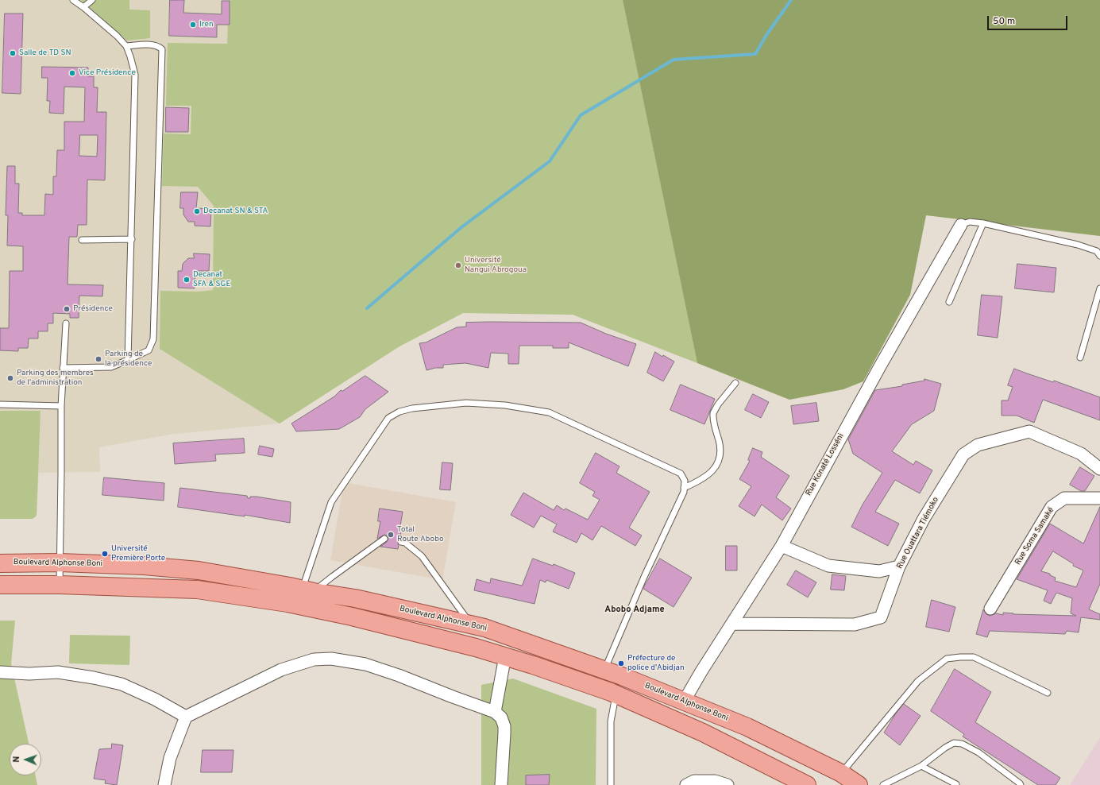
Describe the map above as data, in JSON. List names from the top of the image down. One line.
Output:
{"streets":{"main road":["Boulevard Alphonse Boni"],"street":["Rue Konaté Losséni","Rue Ouattara Tiémoko","Rue Soma Samaké"]},"crossings":[["Rue Konaté Losséni","Rue Ouattara Tiémoko"],["Rue Konaté Losséni","Boulevard Alphonse Boni"]],"districts":["Abobo Adjame"],"places":["Iren","Salle de TD SN","Vice Présidence","Decanat SN & STA","Université Nangui Abrogoua","Decanat SFA & SGE","Présidence","Parking de la présidence","Parking des membres de l'administration","Total Route Abobo","Université Première Porte","Préfecture de police d'Abidjan"],"scale_bar":"50 m","north":"left"}
